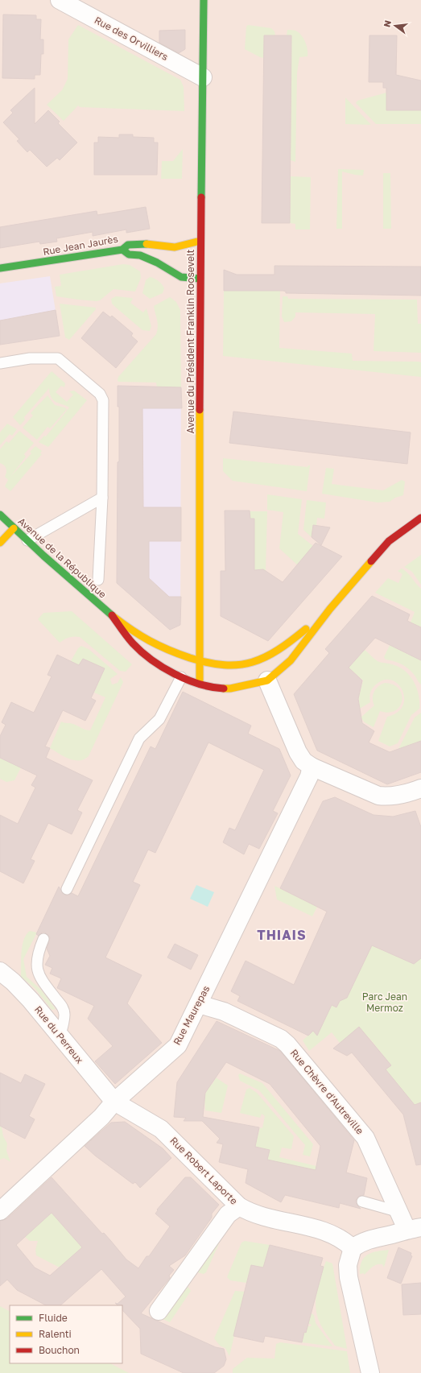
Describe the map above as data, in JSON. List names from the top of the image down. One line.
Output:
{"streets":{"street":["Rue des Orvilliers","Rue Jean Jaurès","Avenue du Président Franklin Roosevelt","Avenue de la République","Rue Maurepas","Rue du Perreux","Rue Chèvre d'Autreville","Rue Robert Laporte"]},"crossings":[["Rue des Orvilliers","Avenue du Président Franklin Roosevelt"],["Rue Jean Jaurès","Avenue du Président Franklin Roosevelt"],["Avenue du Président Franklin Roosevelt","Avenue de la République"],["Rue Maurepas","Rue du Perreux"],["Rue Maurepas","Rue Chèvre d'Autreville"],["Rue Maurepas","Rue Robert Laporte"],["Rue du Perreux","Rue Robert Laporte"]],"districts":["THIAIS"],"parks":["Parc Jean Mermoz"],"legend":["Fluide","Ralenti","Bouchon"],"north":"left"}
